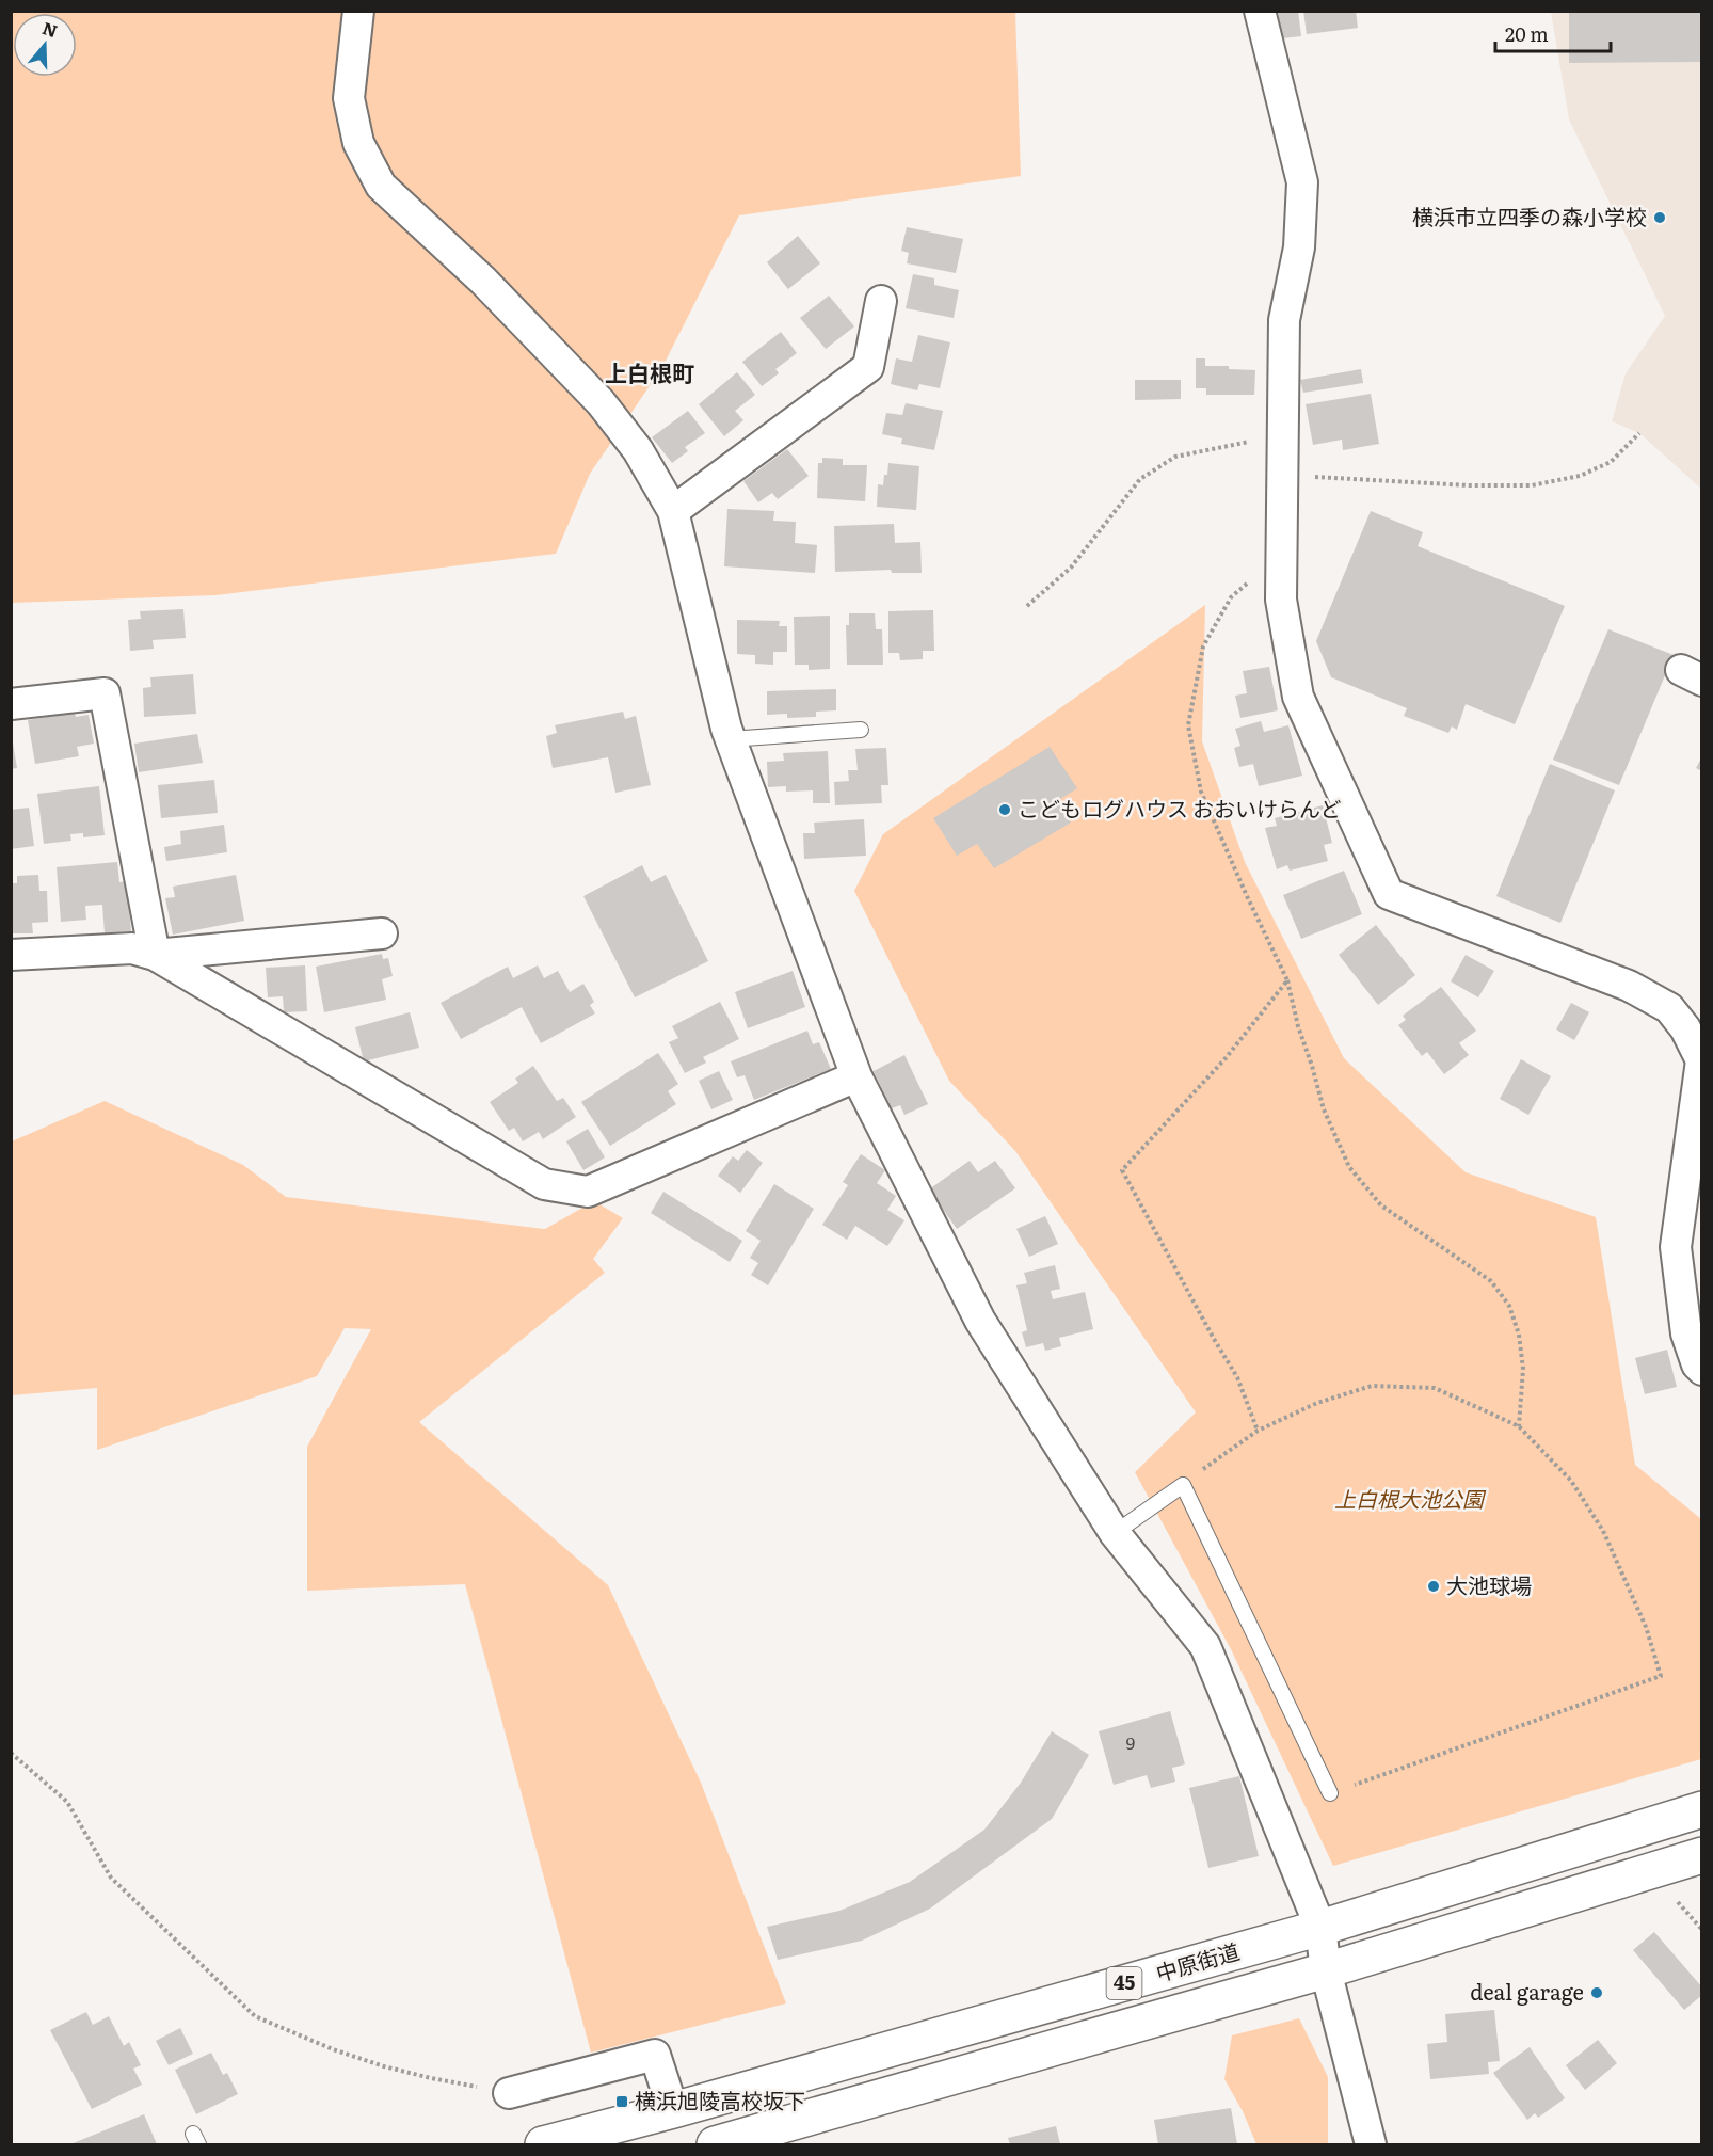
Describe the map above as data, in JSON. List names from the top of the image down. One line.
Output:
{"streets":{"main road":["中原街道","45"]},"districts":["上白根町"],"parks":["上白根大池公園"],"places":{"other":["横浜市立四季の森小学校","こどもログハウス おおいけらんど","大池球場","deal garage"],"transit":["横浜旭陵高校坂下"]},"house_numbers":["9"],"scale_bar":"20 m","north":"top"}
